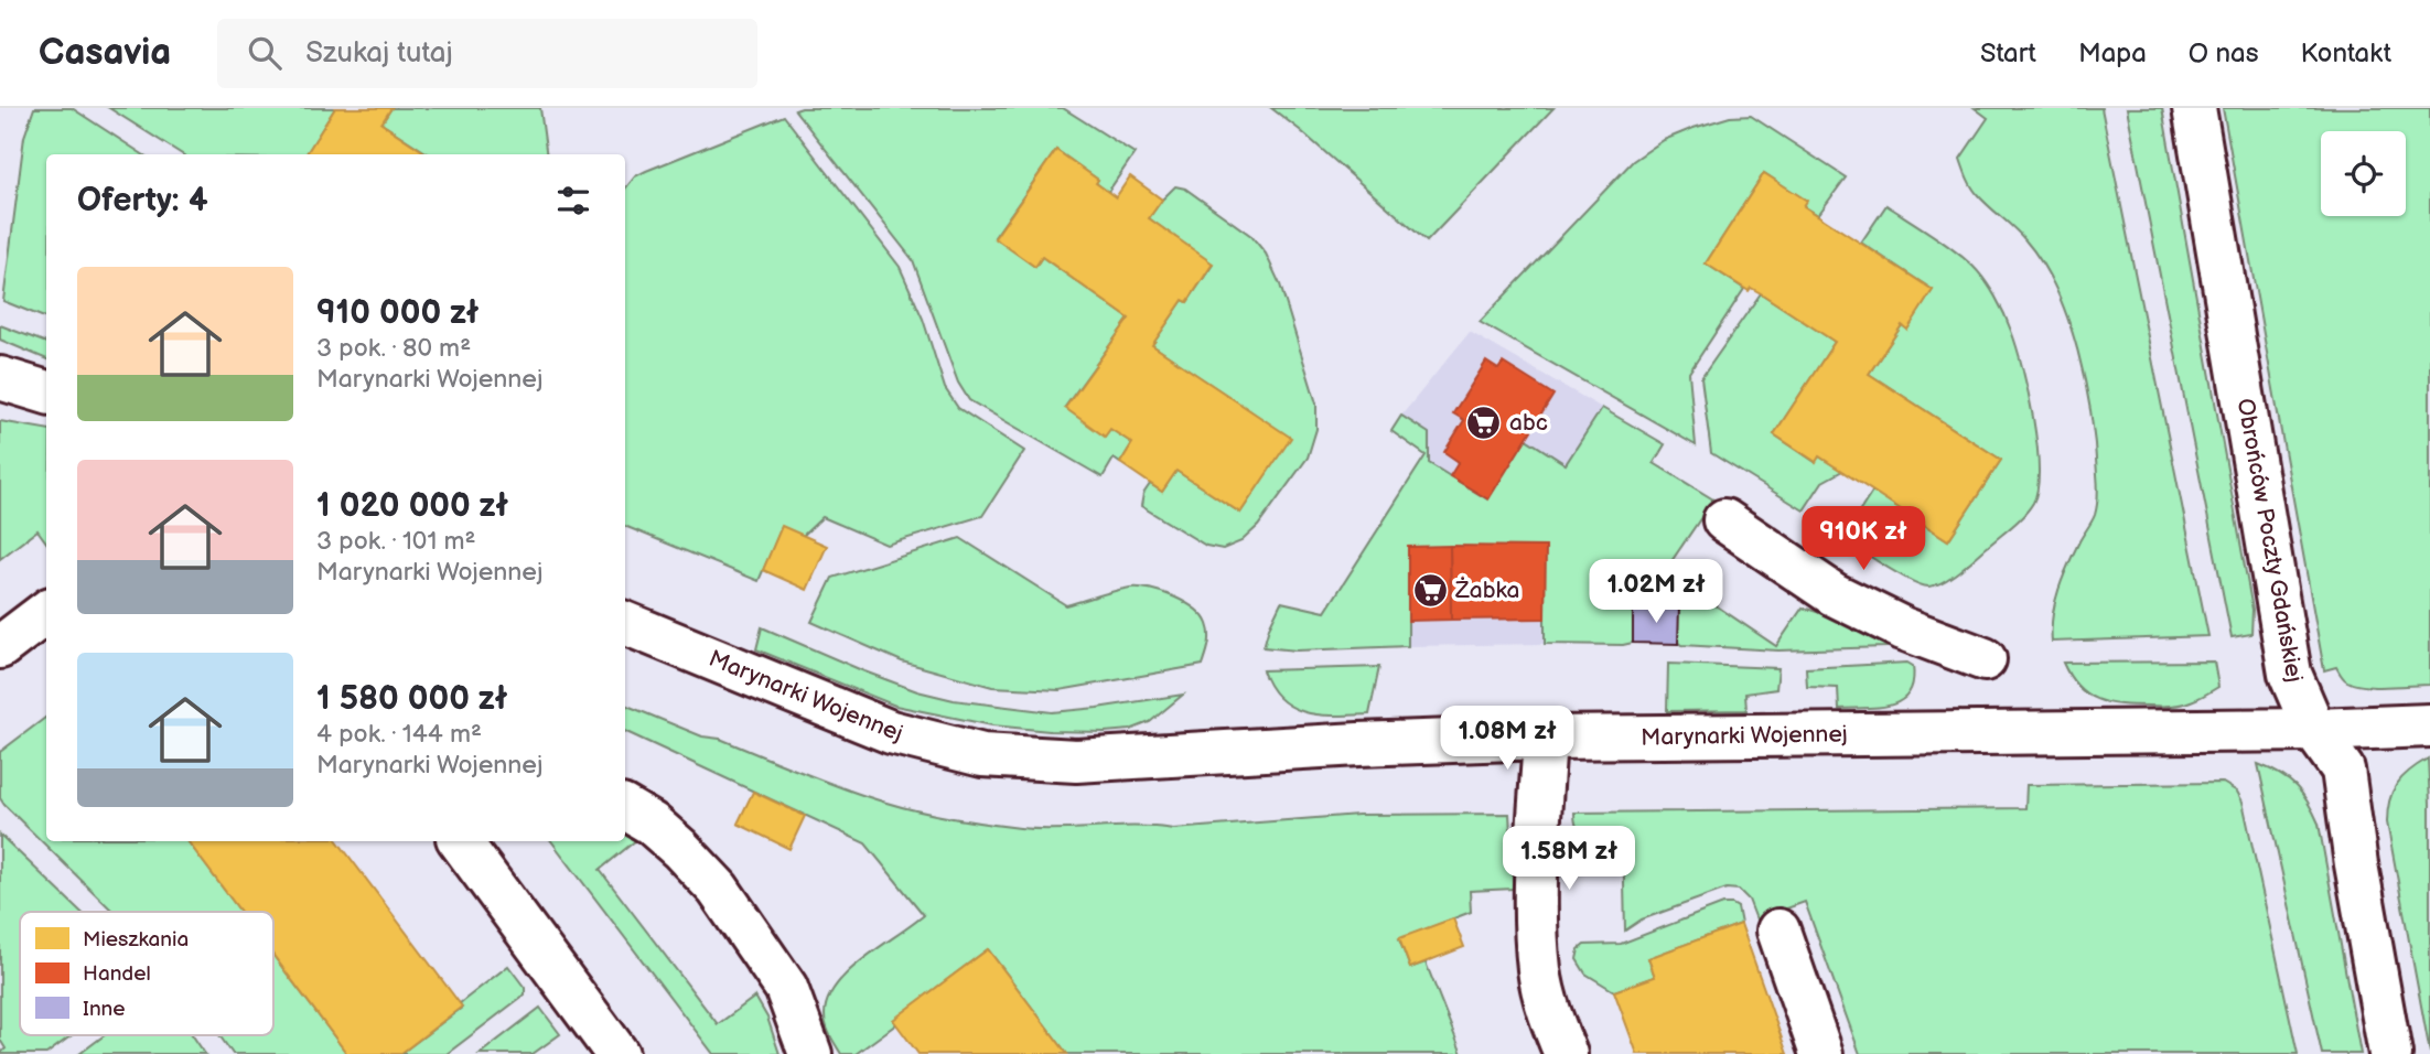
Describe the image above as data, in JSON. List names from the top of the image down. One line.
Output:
{"streets":{"street":["Obrońców Poczty Gdańskiej","Marynarki Wojennej"]},"crossings":[["Obrońców Poczty Gdańskiej","Marynarki Wojennej"]],"places":{"supermarket":["abc","Żabka"]},"legend":["Mieszkania","Handel","Inne"],"page":{"header":"Casavia","search":"Szukaj tutaj","nav":["Start","Mapa","O nas","Kontakt"],"heading":"Oferty: 4","list":[{"name":"910 000 zł","note":"3 pok. · 80 m² · Marynarki Wojennej"},{"name":"1 020 000 zł","note":"3 pok. · 101 m² · Marynarki Wojennej"},{"name":"1 580 000 zł","note":"4 pok. · 144 m² · Marynarki Wojennej"}],"price":["910K zł","1.02M zł","1.08M zł","1.58M zł"]}}
